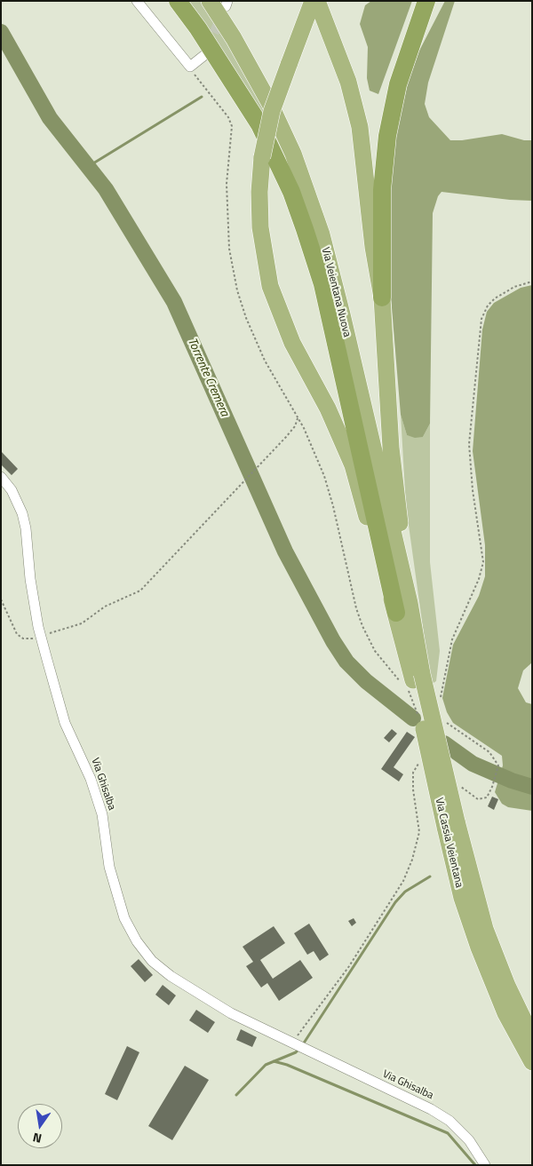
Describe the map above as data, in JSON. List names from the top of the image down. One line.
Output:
{"streets":{"highway":["Via Veientana Nuova","Via Cassia Veientana"],"street":["Via Ghisalba"]},"crossings":[["Via Veientana Nuova","Via Cassia Veientana"]],"water":["Torrente Cremera"],"north":"bottom"}
